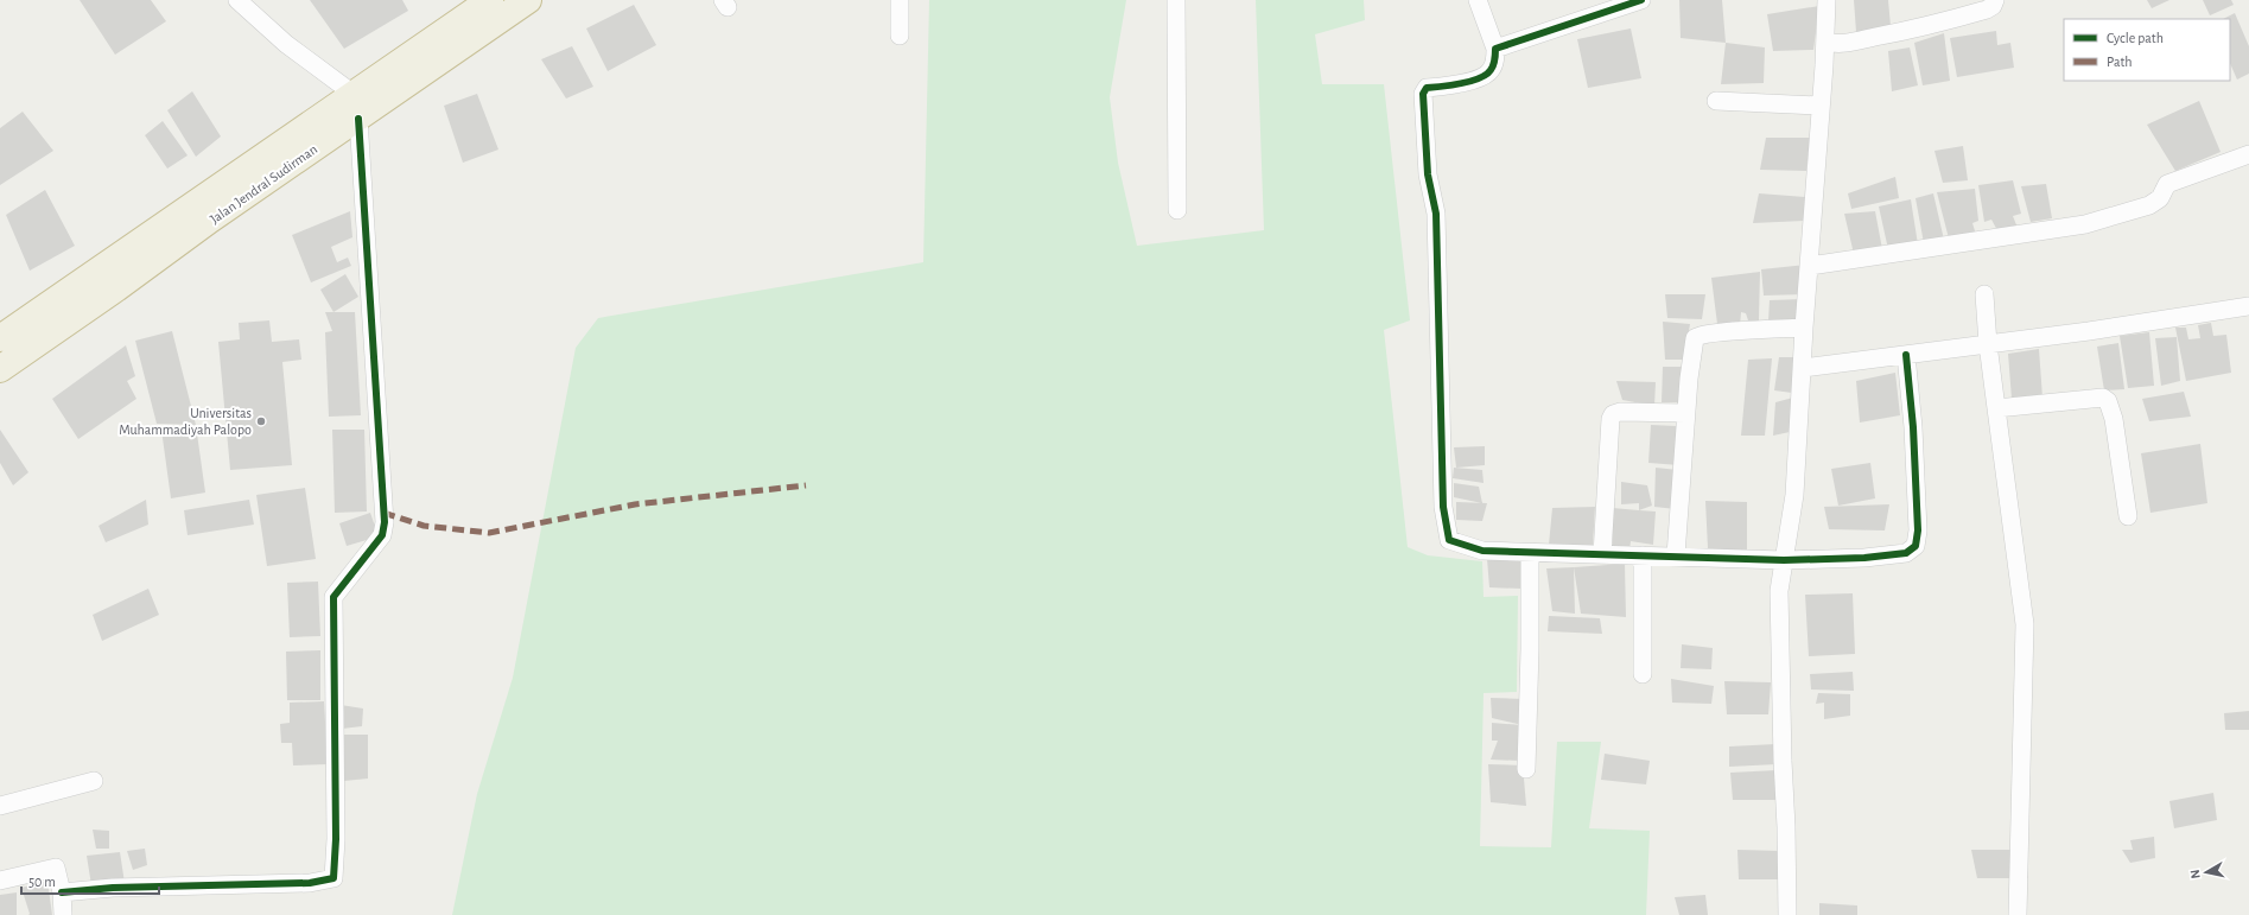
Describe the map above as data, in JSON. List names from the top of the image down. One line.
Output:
{"streets":{"highway":["Jalan Jendral Sudirman"]},"places":["Universitas Muhammadiyah Palopo"],"legend":["Cycle path","Path"],"scale_bar":"50 m","north":"left"}
